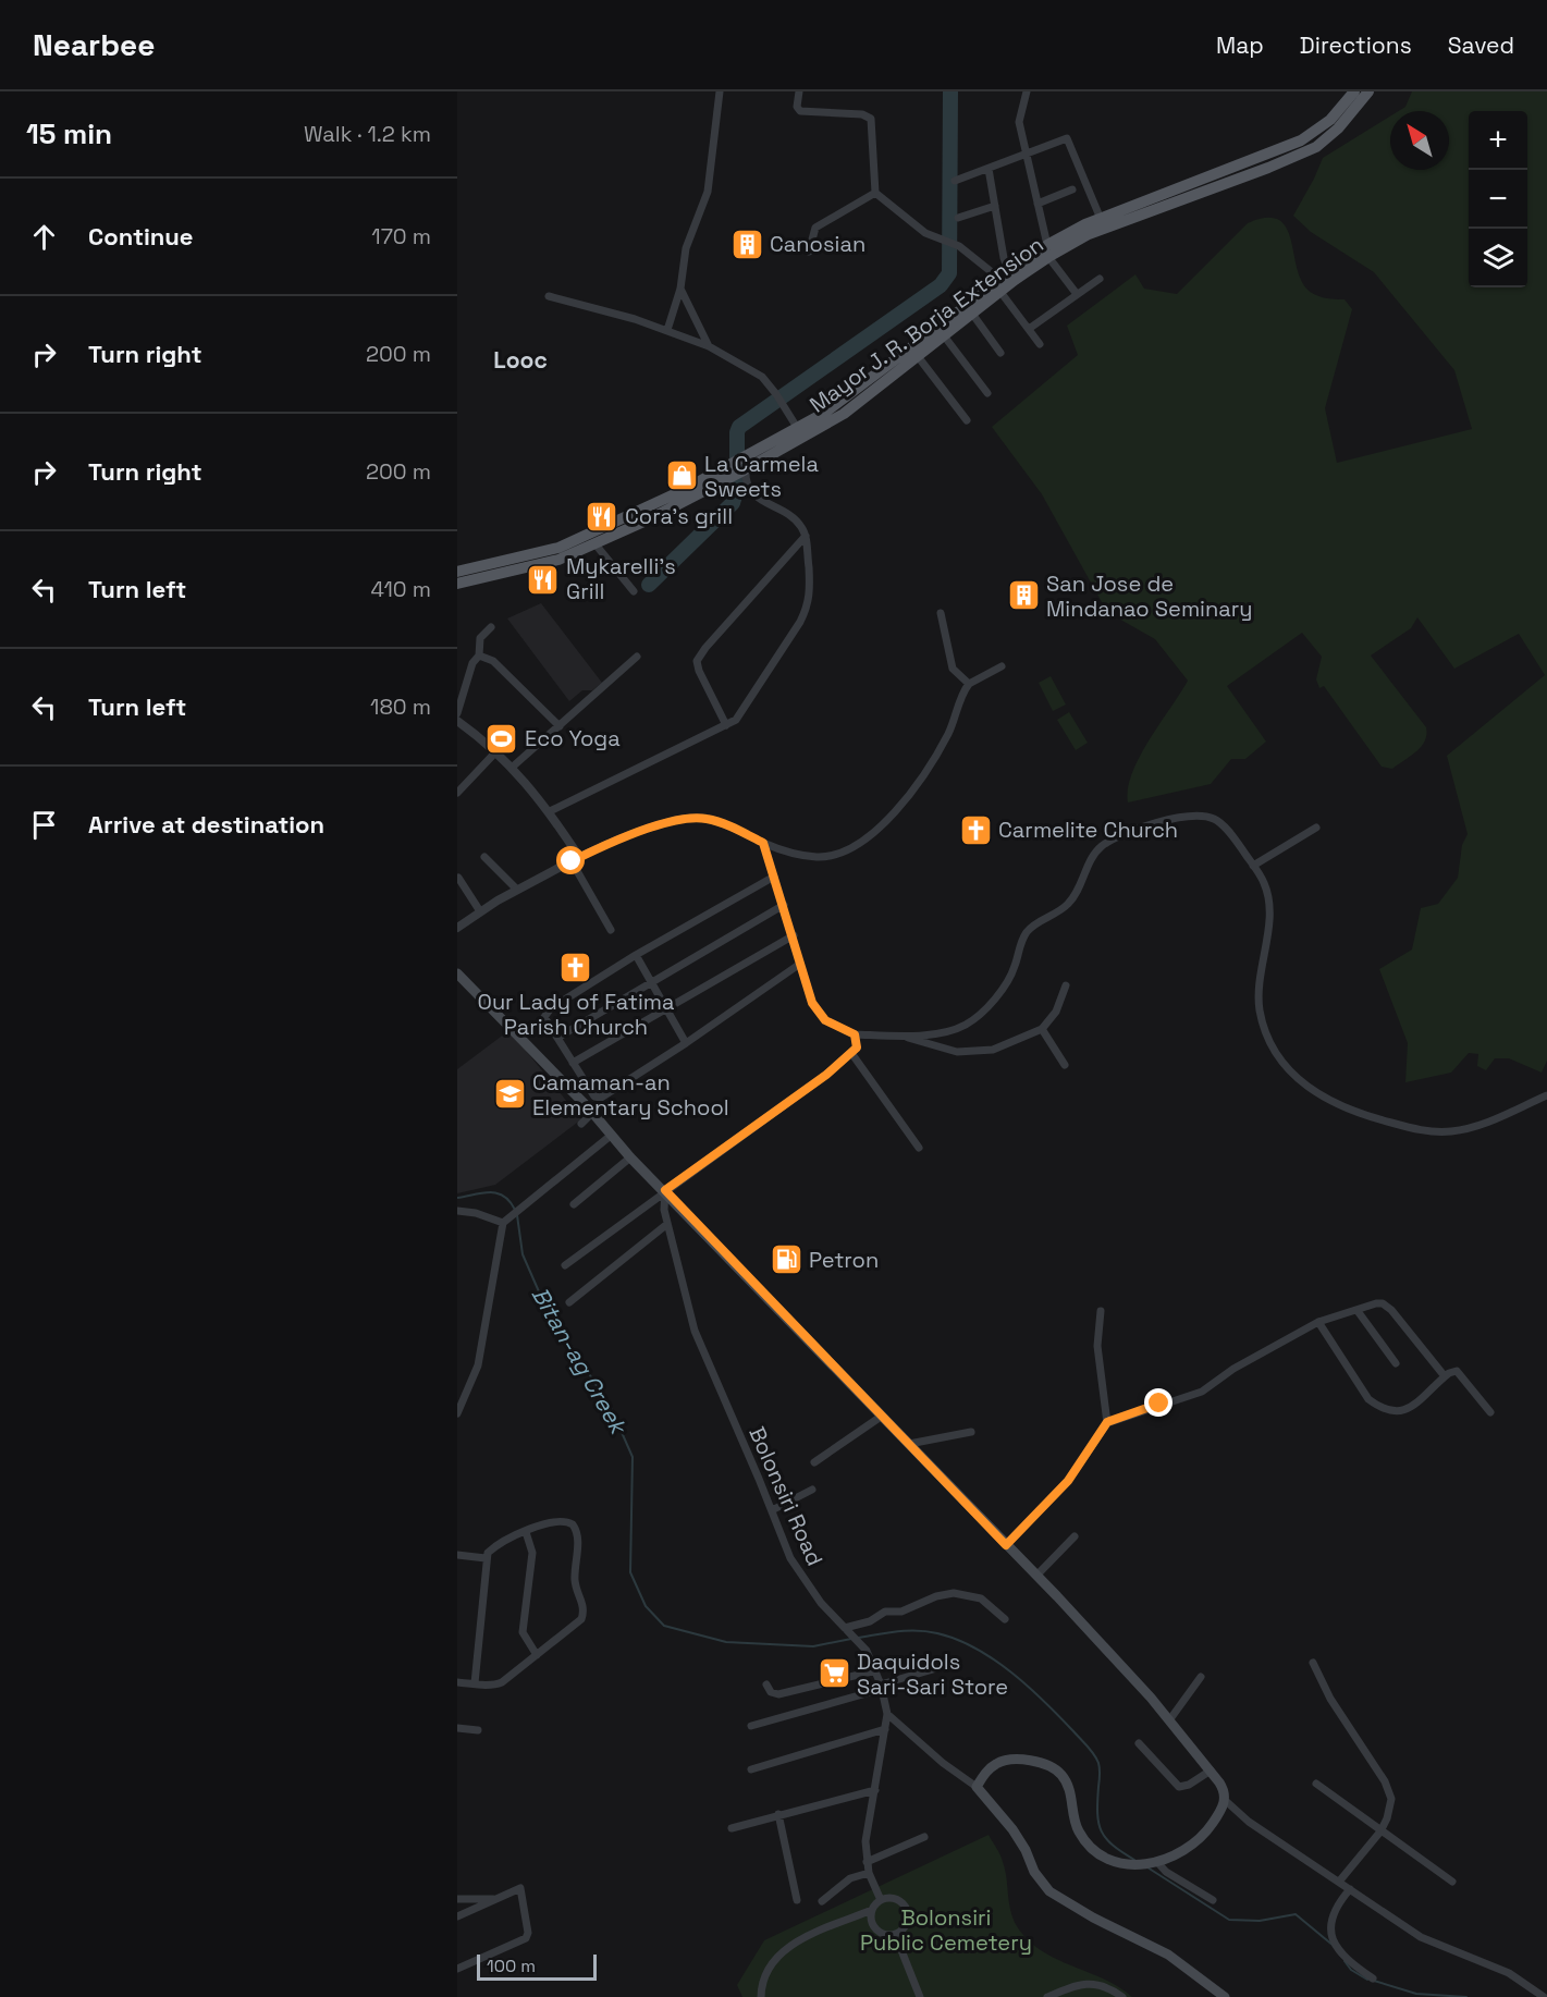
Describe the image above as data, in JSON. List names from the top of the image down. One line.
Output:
{"streets":{"main road":["Mayor J. R. Borja Extension"],"street":["Bolonsiri Road"]},"districts":["Looc"],"water":["Bitan-ag Creek"],"parks":["Bolonsiri Public Cemetery"],"places":{"building":["Canosian","San Jose de Mindanao Seminary"],"shop":["La Carmela Sweets"],"restaurant":["Cora's grill","Mykarelli's Grill"],"sports":["Eco Yoga"],"church":["Carmelite Church","Our Lady of Fatima Parish Church"],"school or university":["Camaman-an Elementary School"],"fuel station":["Petron"],"supermarket":["Daquidols Sari-Sari Store"]},"scale_bar":"100 m","north":"top left","page":{"header":"Nearbee","nav":["Map","Directions","Saved"],"heading":["15 min","Walk · 1.2 km"],"map_buttons":["+","−"],"list":[["Continue","170 m"],["Turn right","200 m"],["Turn right","200 m"],["Turn left","410 m"],["Turn left","180 m"],"Arrive at destination"],"scale":"100 m"}}
